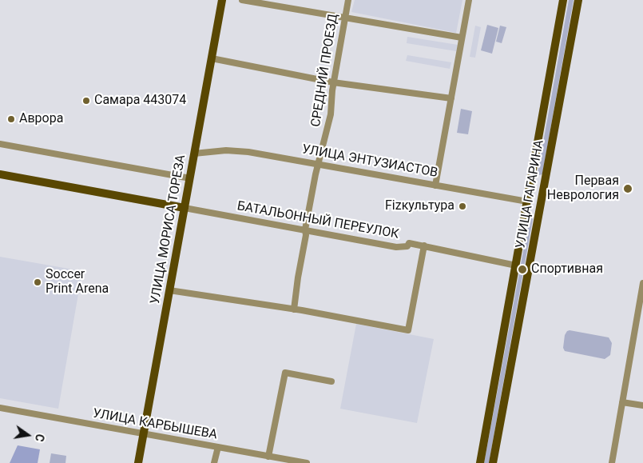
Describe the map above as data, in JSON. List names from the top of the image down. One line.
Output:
{"streets":{"main road":["УЛИЦА ЭНТУЗИАСТОВ","УЛИЦА ГАГАРИНА","УЛИЦА МОРИСА ТОРЕЗА"],"street":["СРЕДНИЙ ПРОЕЗД","БАТАЛЬОННЫЙ ПЕРЕУЛОК","УЛИЦА КАРБЫШЕВА"]},"crossings":[["СРЕДНИЙ ПРОЕЗД","УЛИЦА ЭНТУЗИАСТОВ"],["СРЕДНИЙ ПРОЕЗД","БАТАЛЬОННЫЙ ПЕРЕУЛОК"],["УЛИЦА ЭНТУЗИАСТОВ","УЛИЦА ГАГАРИНА"],["УЛИЦА ЭНТУЗИАСТОВ","УЛИЦА МОРИСА ТОРЕЗА"],["УЛИЦА ГАГАРИНА","БАТАЛЬОННЫЙ ПЕРЕУЛОК"],["БАТАЛЬОННЫЙ ПЕРЕУЛОК","УЛИЦА МОРИСА ТОРЕЗА"],["УЛИЦА МОРИСА ТОРЕЗА","УЛИЦА КАРБЫШЕВА"]],"places":["Самара 443074","Аврора","Первая Неврология","Fizкультура","Спортивная","Soccer Print Arena"],"north":"right"}
